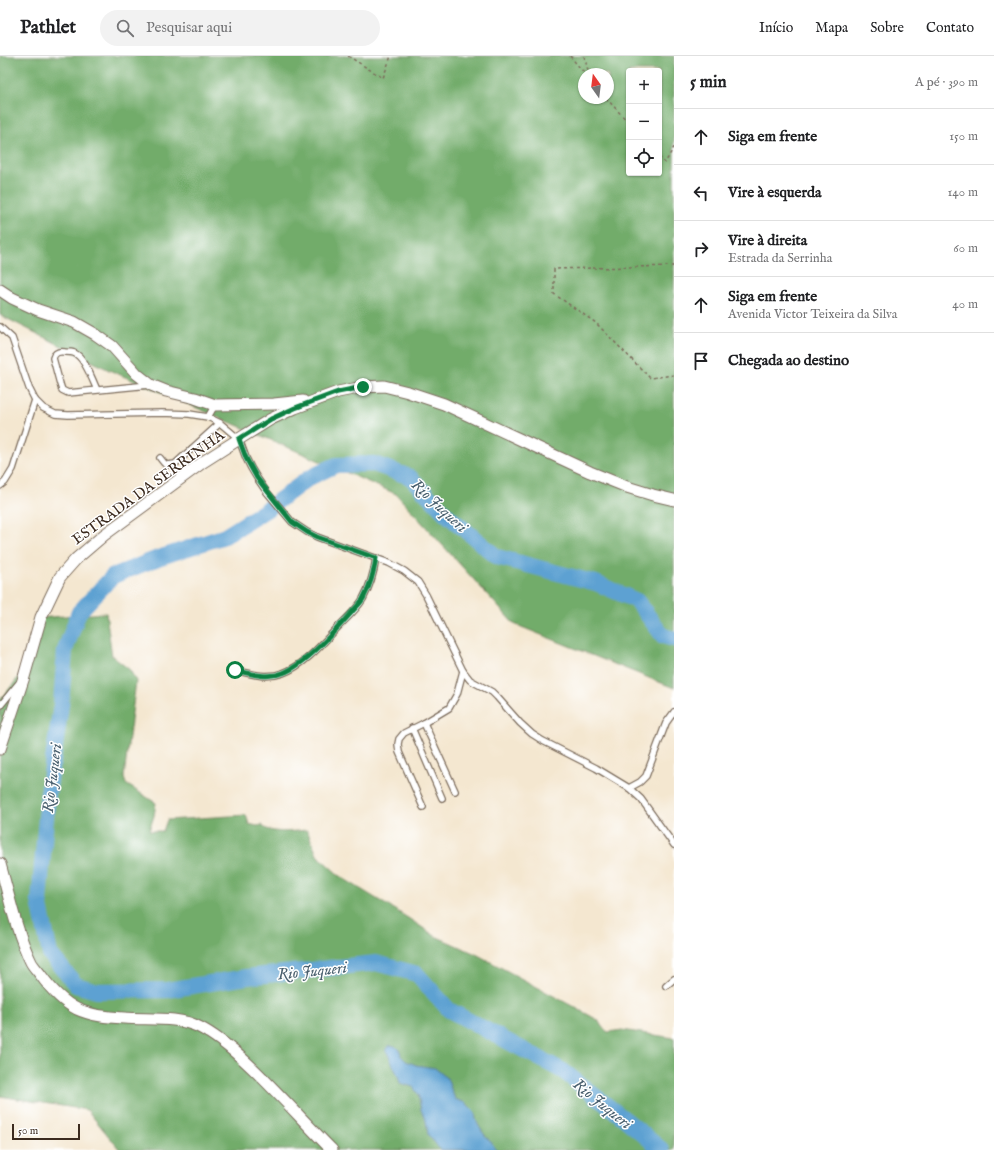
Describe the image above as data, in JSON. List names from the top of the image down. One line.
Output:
{"streets":{"street":["ESTRADA DA SERRINHA"]},"water":["Rio Juqueri"],"scale_bar":"50 m","north":"top","page":{"header":"Pathlet","search":"Pesquisar aqui","nav":["Início","Mapa","Sobre","Contato"],"heading":["5 min","A pé · 390 m"],"map_buttons":["+","−"],"list":[["Siga em frente","150 m"],["Vire à esquerda","140 m"],["Vire à direita","Estrada da Serrinha","60 m"],["Siga em frente","Avenida Victor Teixeira da Silva","40 m"],"Chegada ao destino"],"scale":"50 m"}}
